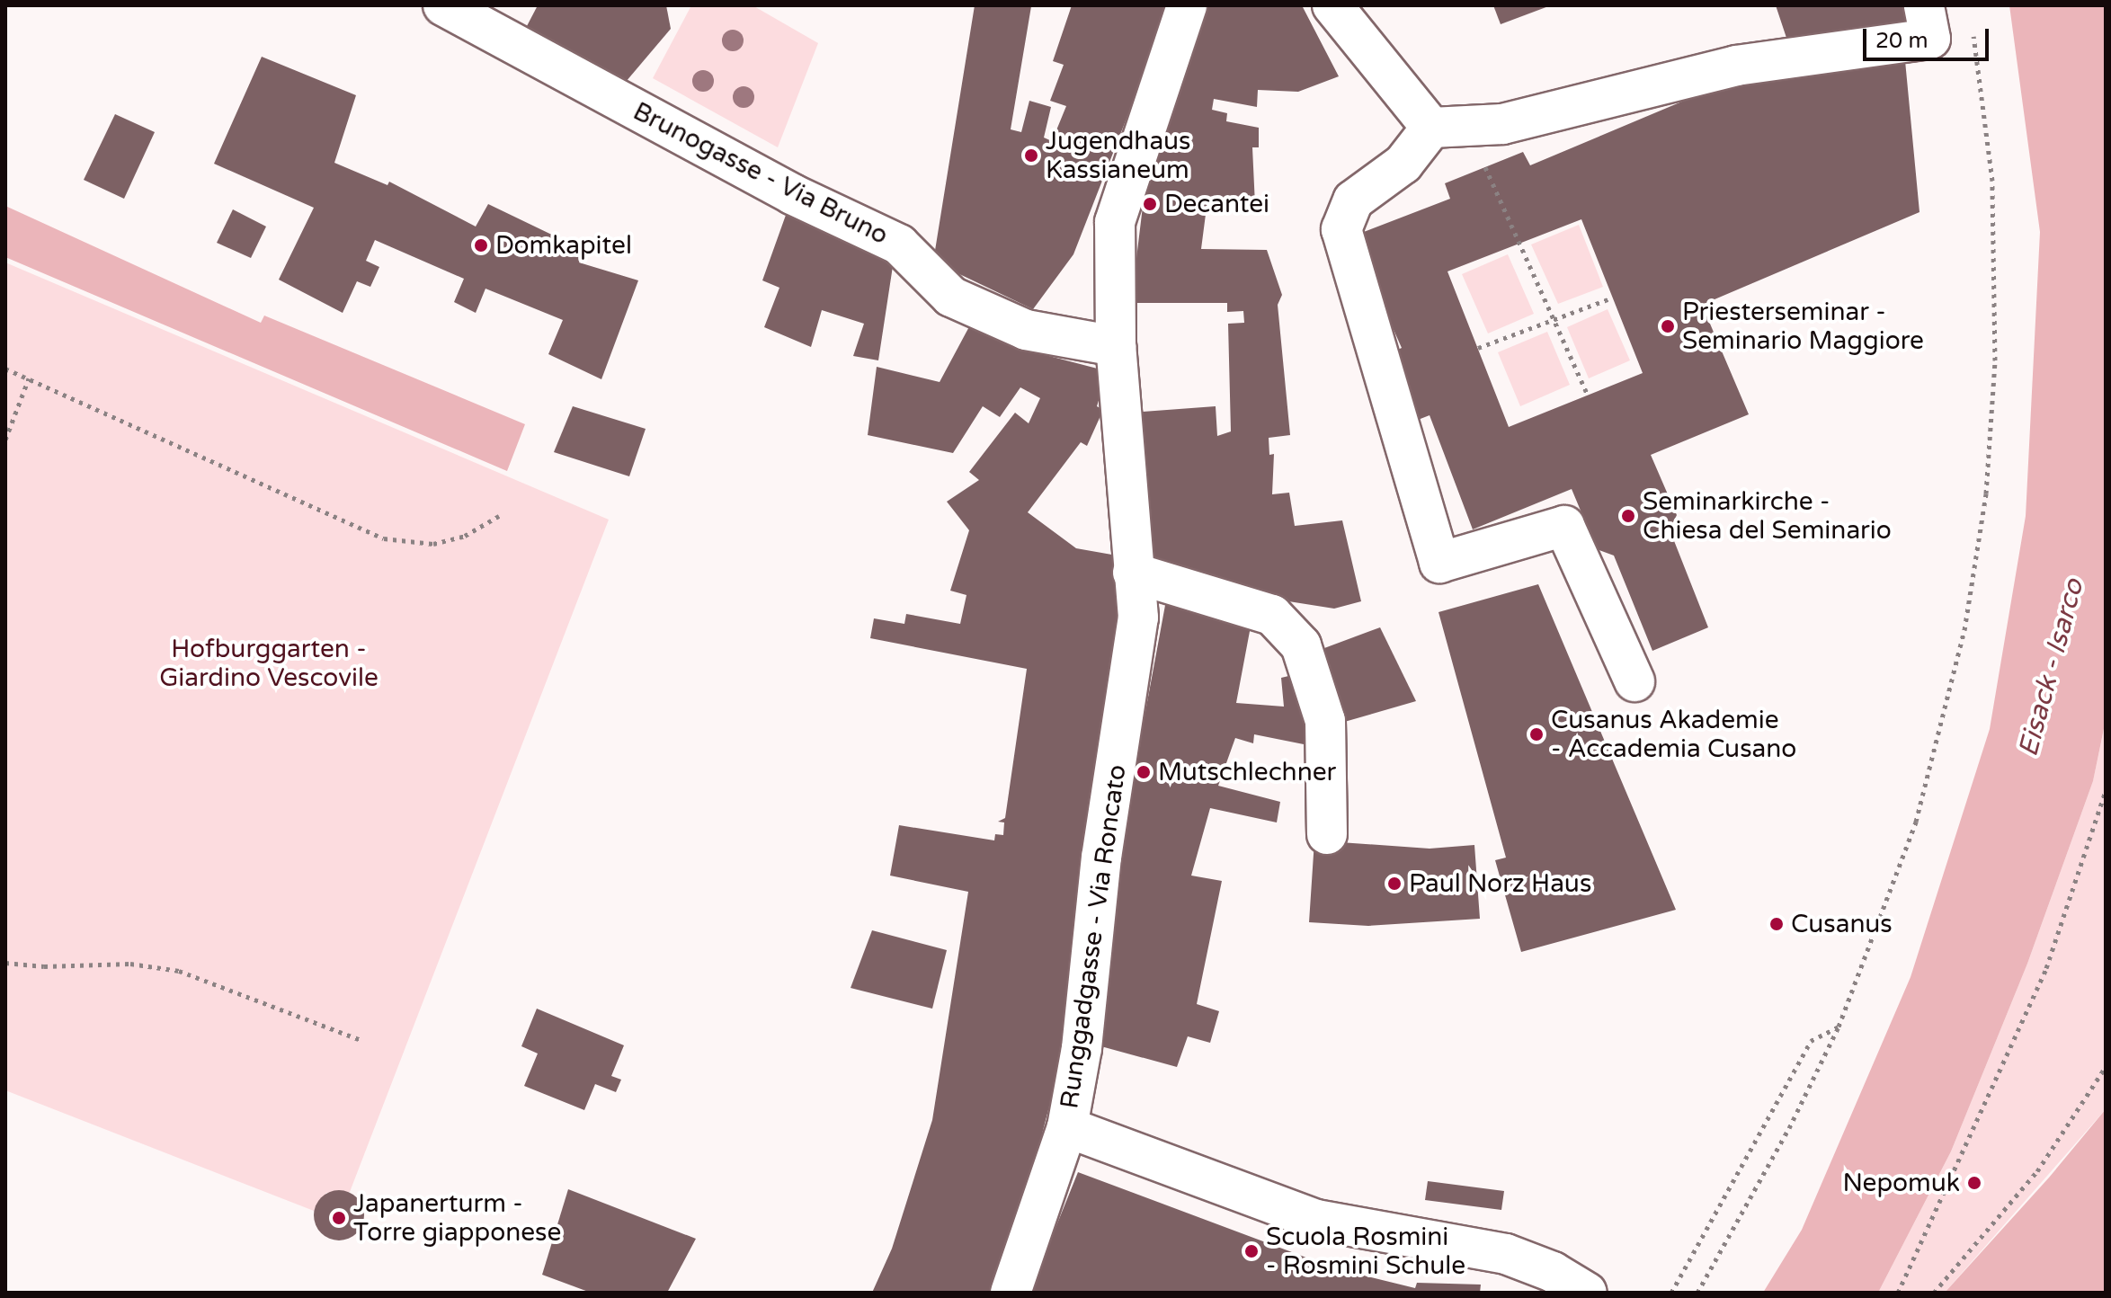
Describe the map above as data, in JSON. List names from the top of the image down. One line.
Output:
{"streets":{"street":["Brunogasse - Via Bruno","Runggadgasse - Via Roncato"]},"crossings":[["Brunogasse - Via Bruno","Runggadgasse - Via Roncato"]],"water":["Eisack - Isarco"],"parks":["Hofburggarten - Giardino Vescovile"],"places":["Jugendhaus Kassianeum","Decantei","Domkapitel","Priesterseminar - Seminario Maggiore","Seminarkirche - Chiesa del Seminario","Cusanus Akademie - Accademia Cusano","Mutschlechner","Paul Norz Haus","Cusanus","Nepomuk","Japanerturm - Torre giapponese","Scuola Rosmini - Rosmini Schule"],"scale_bar":"20 m"}
